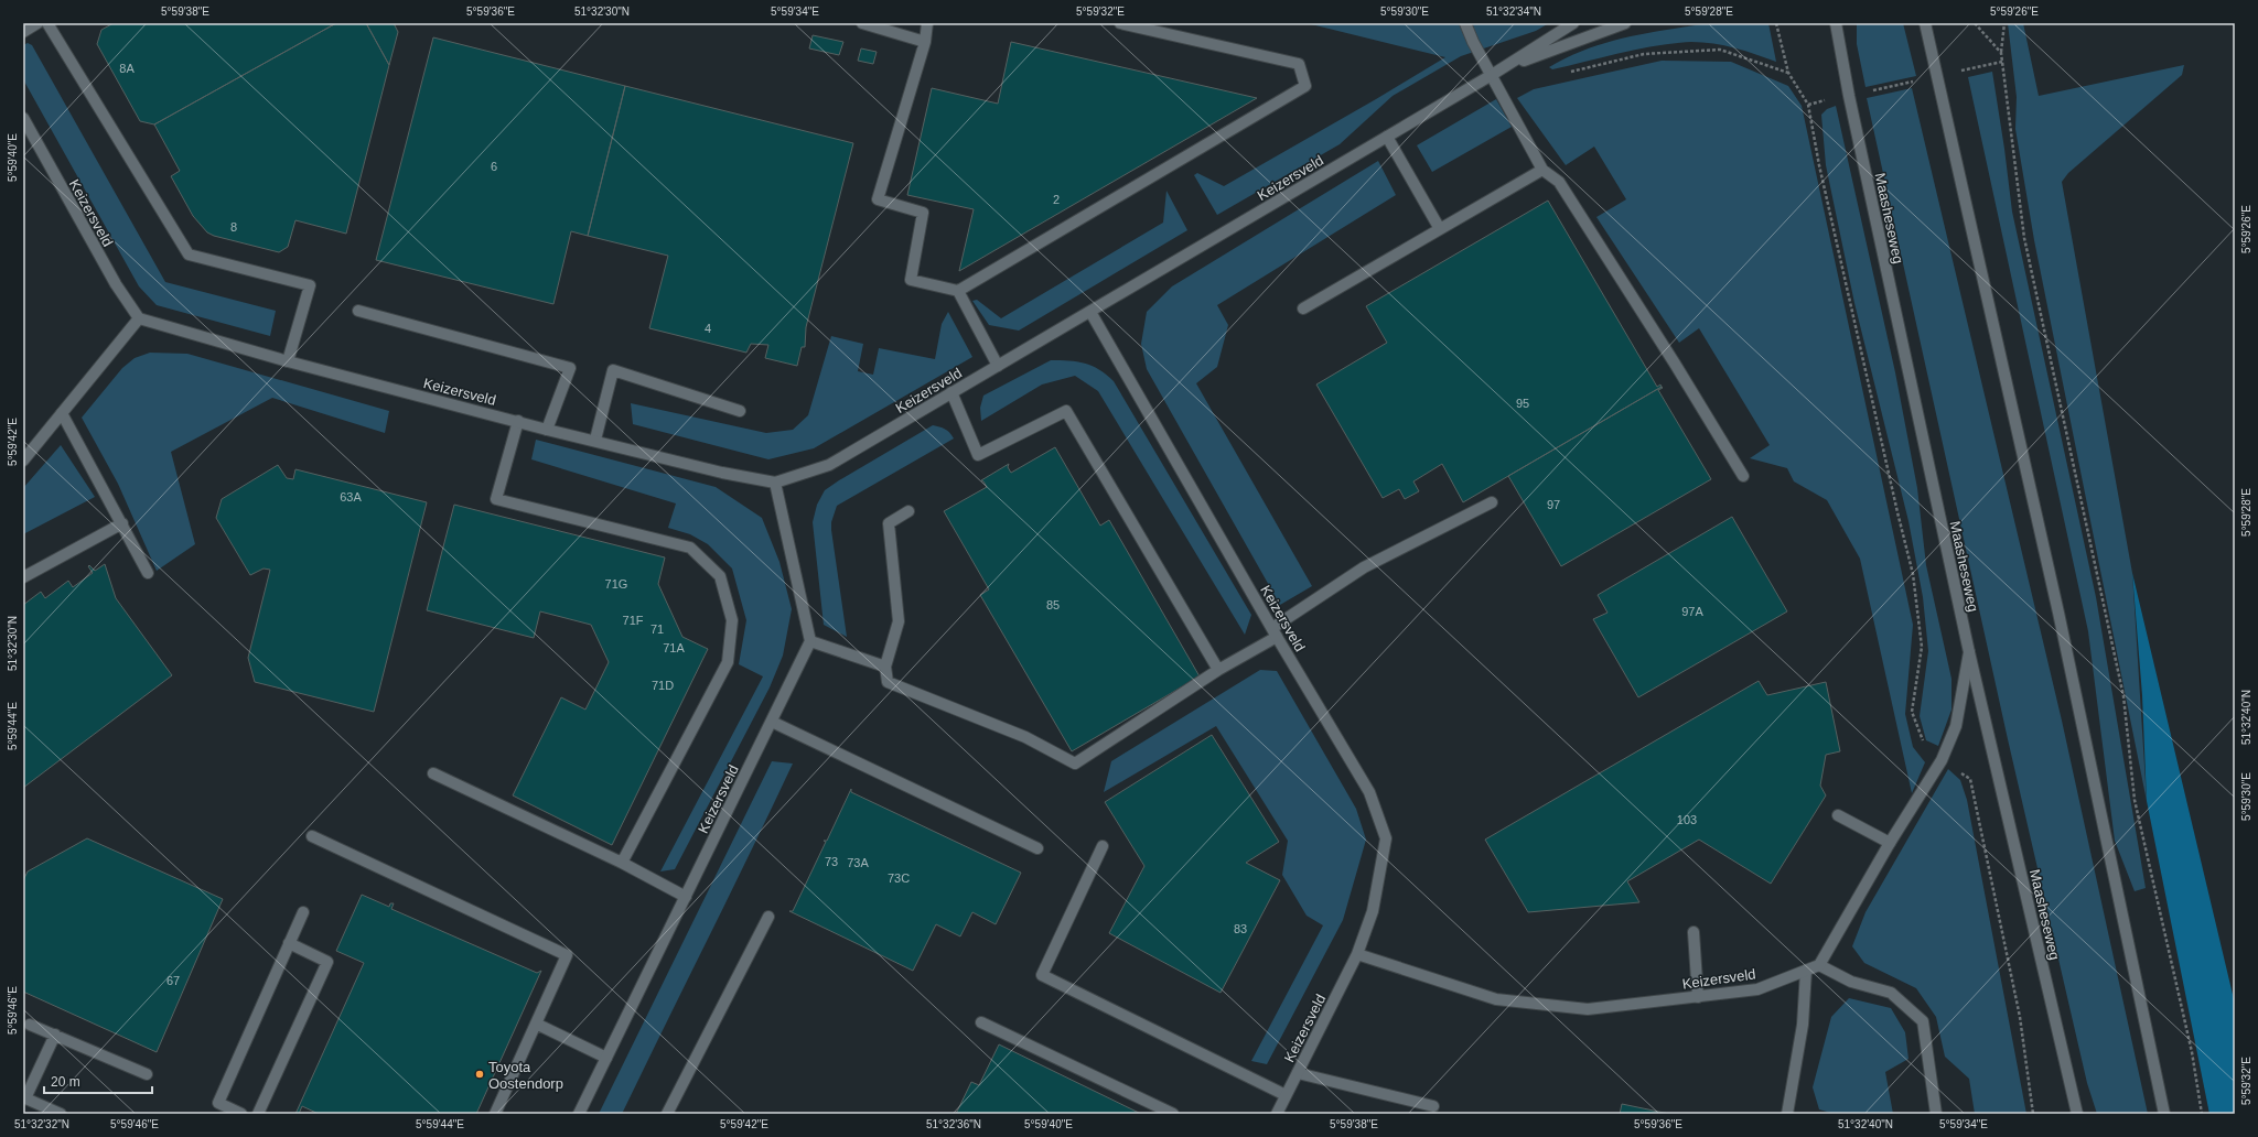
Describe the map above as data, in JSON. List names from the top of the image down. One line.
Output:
{"streets":{"street":["Keizersveld","Maasheseweg"]},"places":["Toyota Oostendorp"],"house_numbers":["8A","6","2","8","4","95","63A","97","71G","85","97A","71F","71","71A","71D","103","73","73A","73C","83","67"],"scale_bar":"20 m","coordinates":["5°59'38\"E","5°59'36\"E","51°32'30\"N","5°59'34\"E","5°59'32\"E","5°59'30\"E","51°32'34\"N","5°59'28\"E","5°59'26\"E","5°59'40\"E","5°59'42\"E","51°32'40\"N","5°59'44\"E","5°59'46\"E","51°32'32\"N","51°32'36\"N"]}
